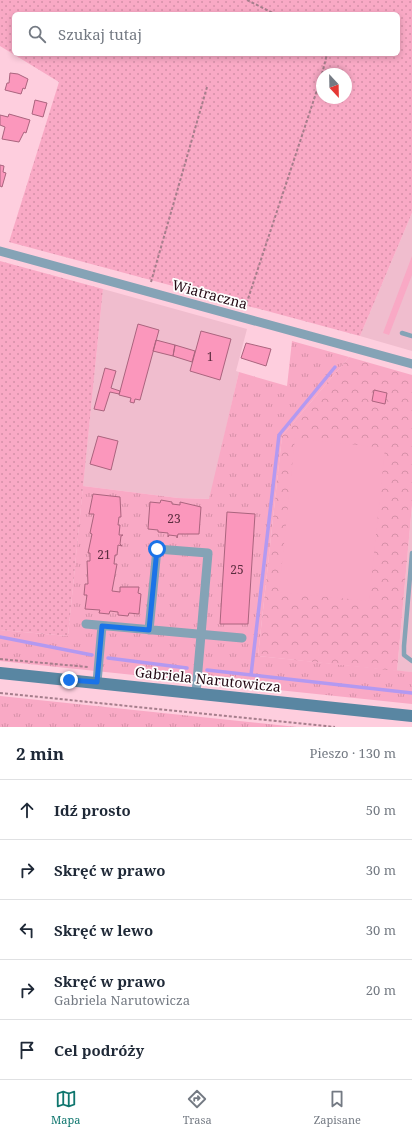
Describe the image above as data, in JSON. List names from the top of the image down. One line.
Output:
{"streets":{"main road":["Gabriela Narutowicza"],"street":["Wiatraczna"]},"house_numbers":["1","23","21","25"],"north":"bottom","page":{"search":"Szukaj tutaj","heading":["2 min","Pieszo · 130 m"],"list":[["Idź prosto","50 m"],["Skręć w prawo","30 m"],["Skręć w lewo","30 m"],["Skręć w prawo","Gabriela Narutowicza","20 m"],"Cel podróży"],"nav":["Mapa","Trasa","Zapisane"]}}
